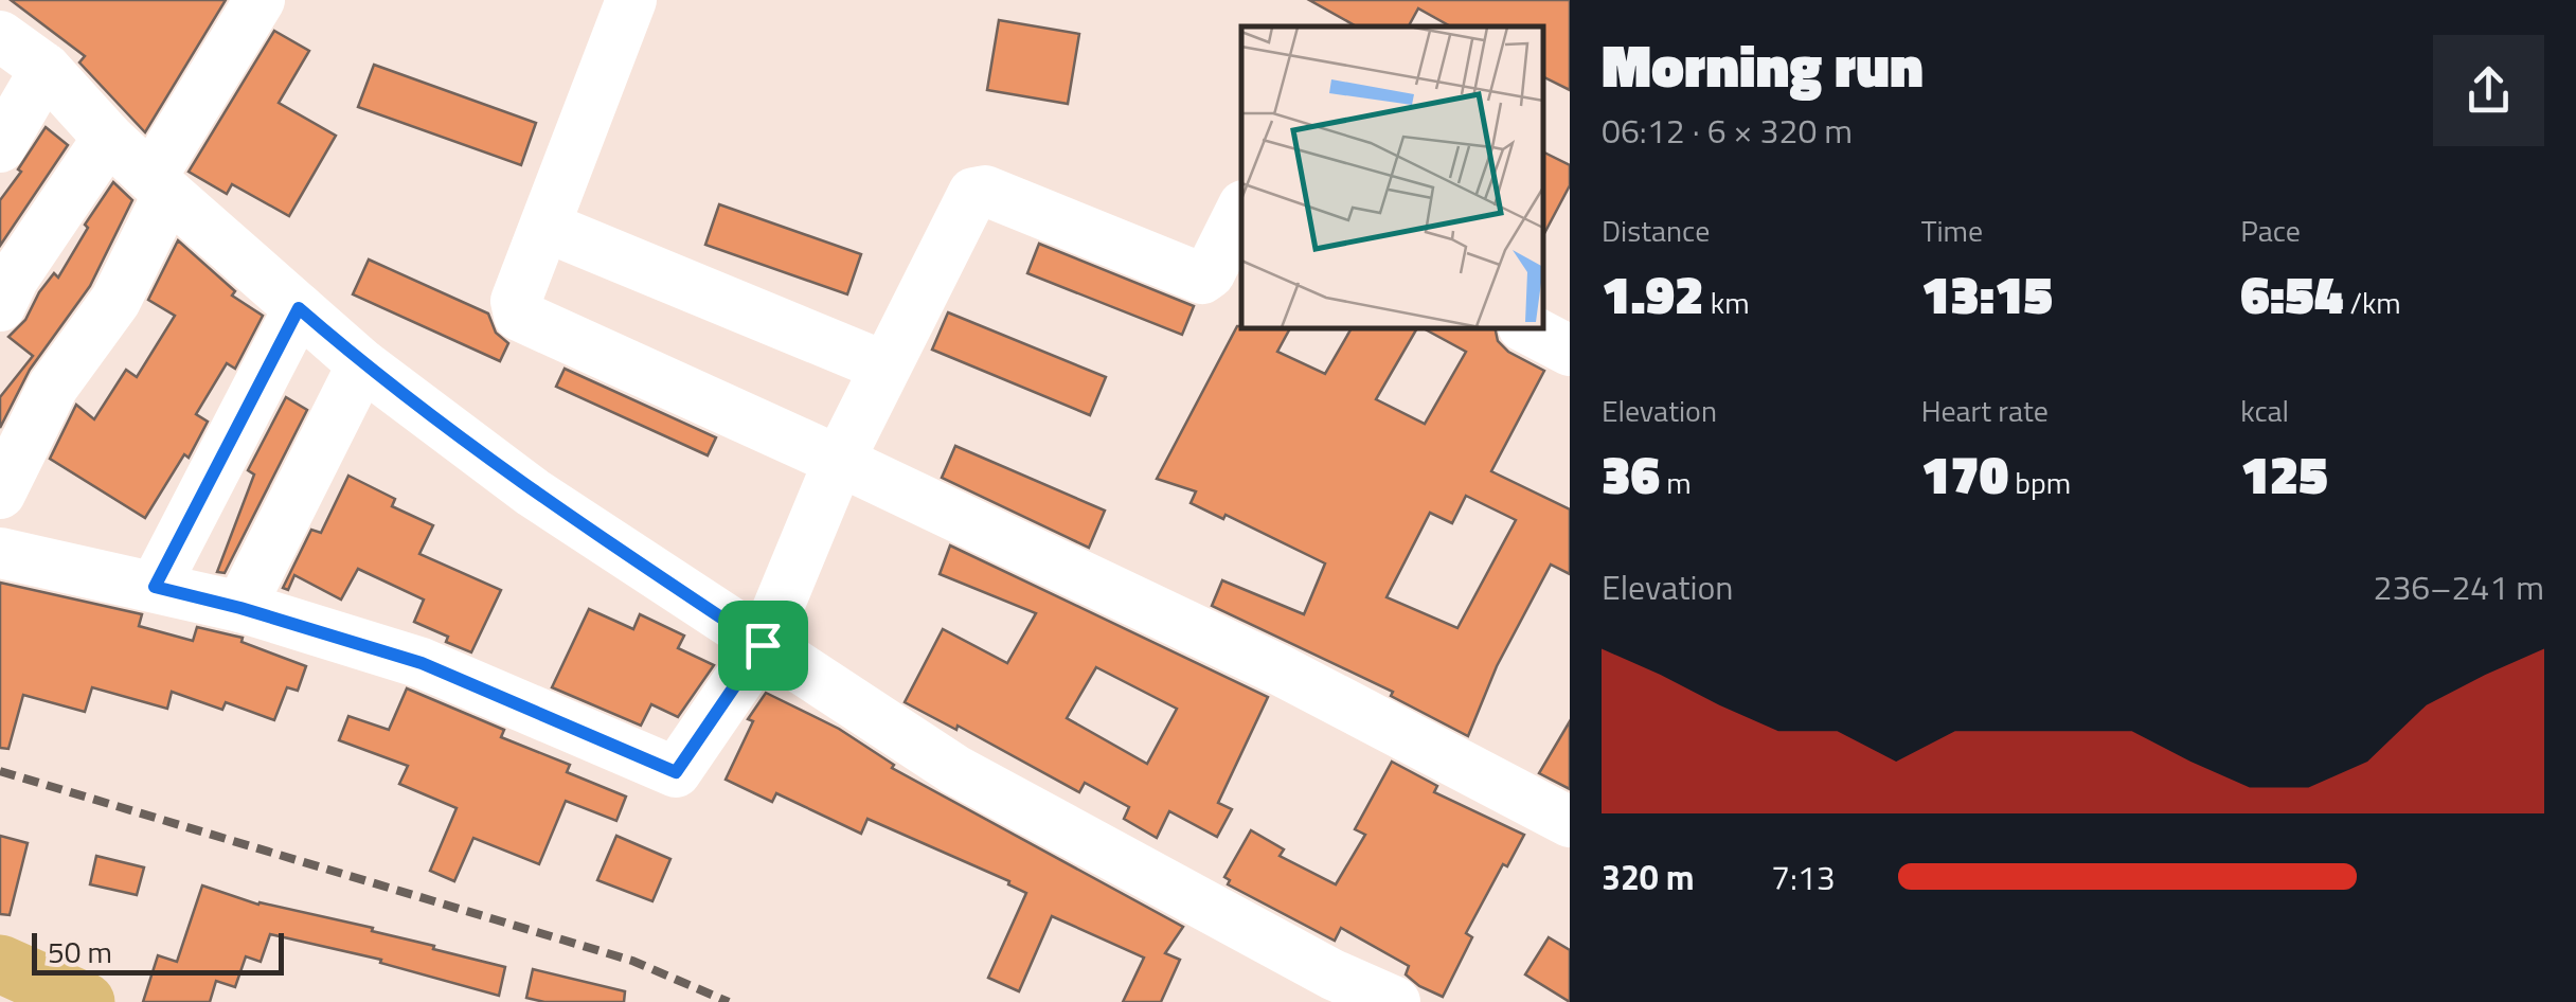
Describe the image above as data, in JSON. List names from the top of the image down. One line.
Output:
{"scale_bar":"50 m","page":{"heading":["Morning run","06:12 · 6 × 320 m"],"stats":[["Distance","1.92 km"],["Time","13:15"],["Pace","6:54 /km"],["Elevation","36 m"],["Heart rate","170 bpm"],["kcal","125"]],"chart":["Elevation","236–241 m"],"list":[{"name":"320 m","note":"7:13"}],"scale":"50 m"}}
